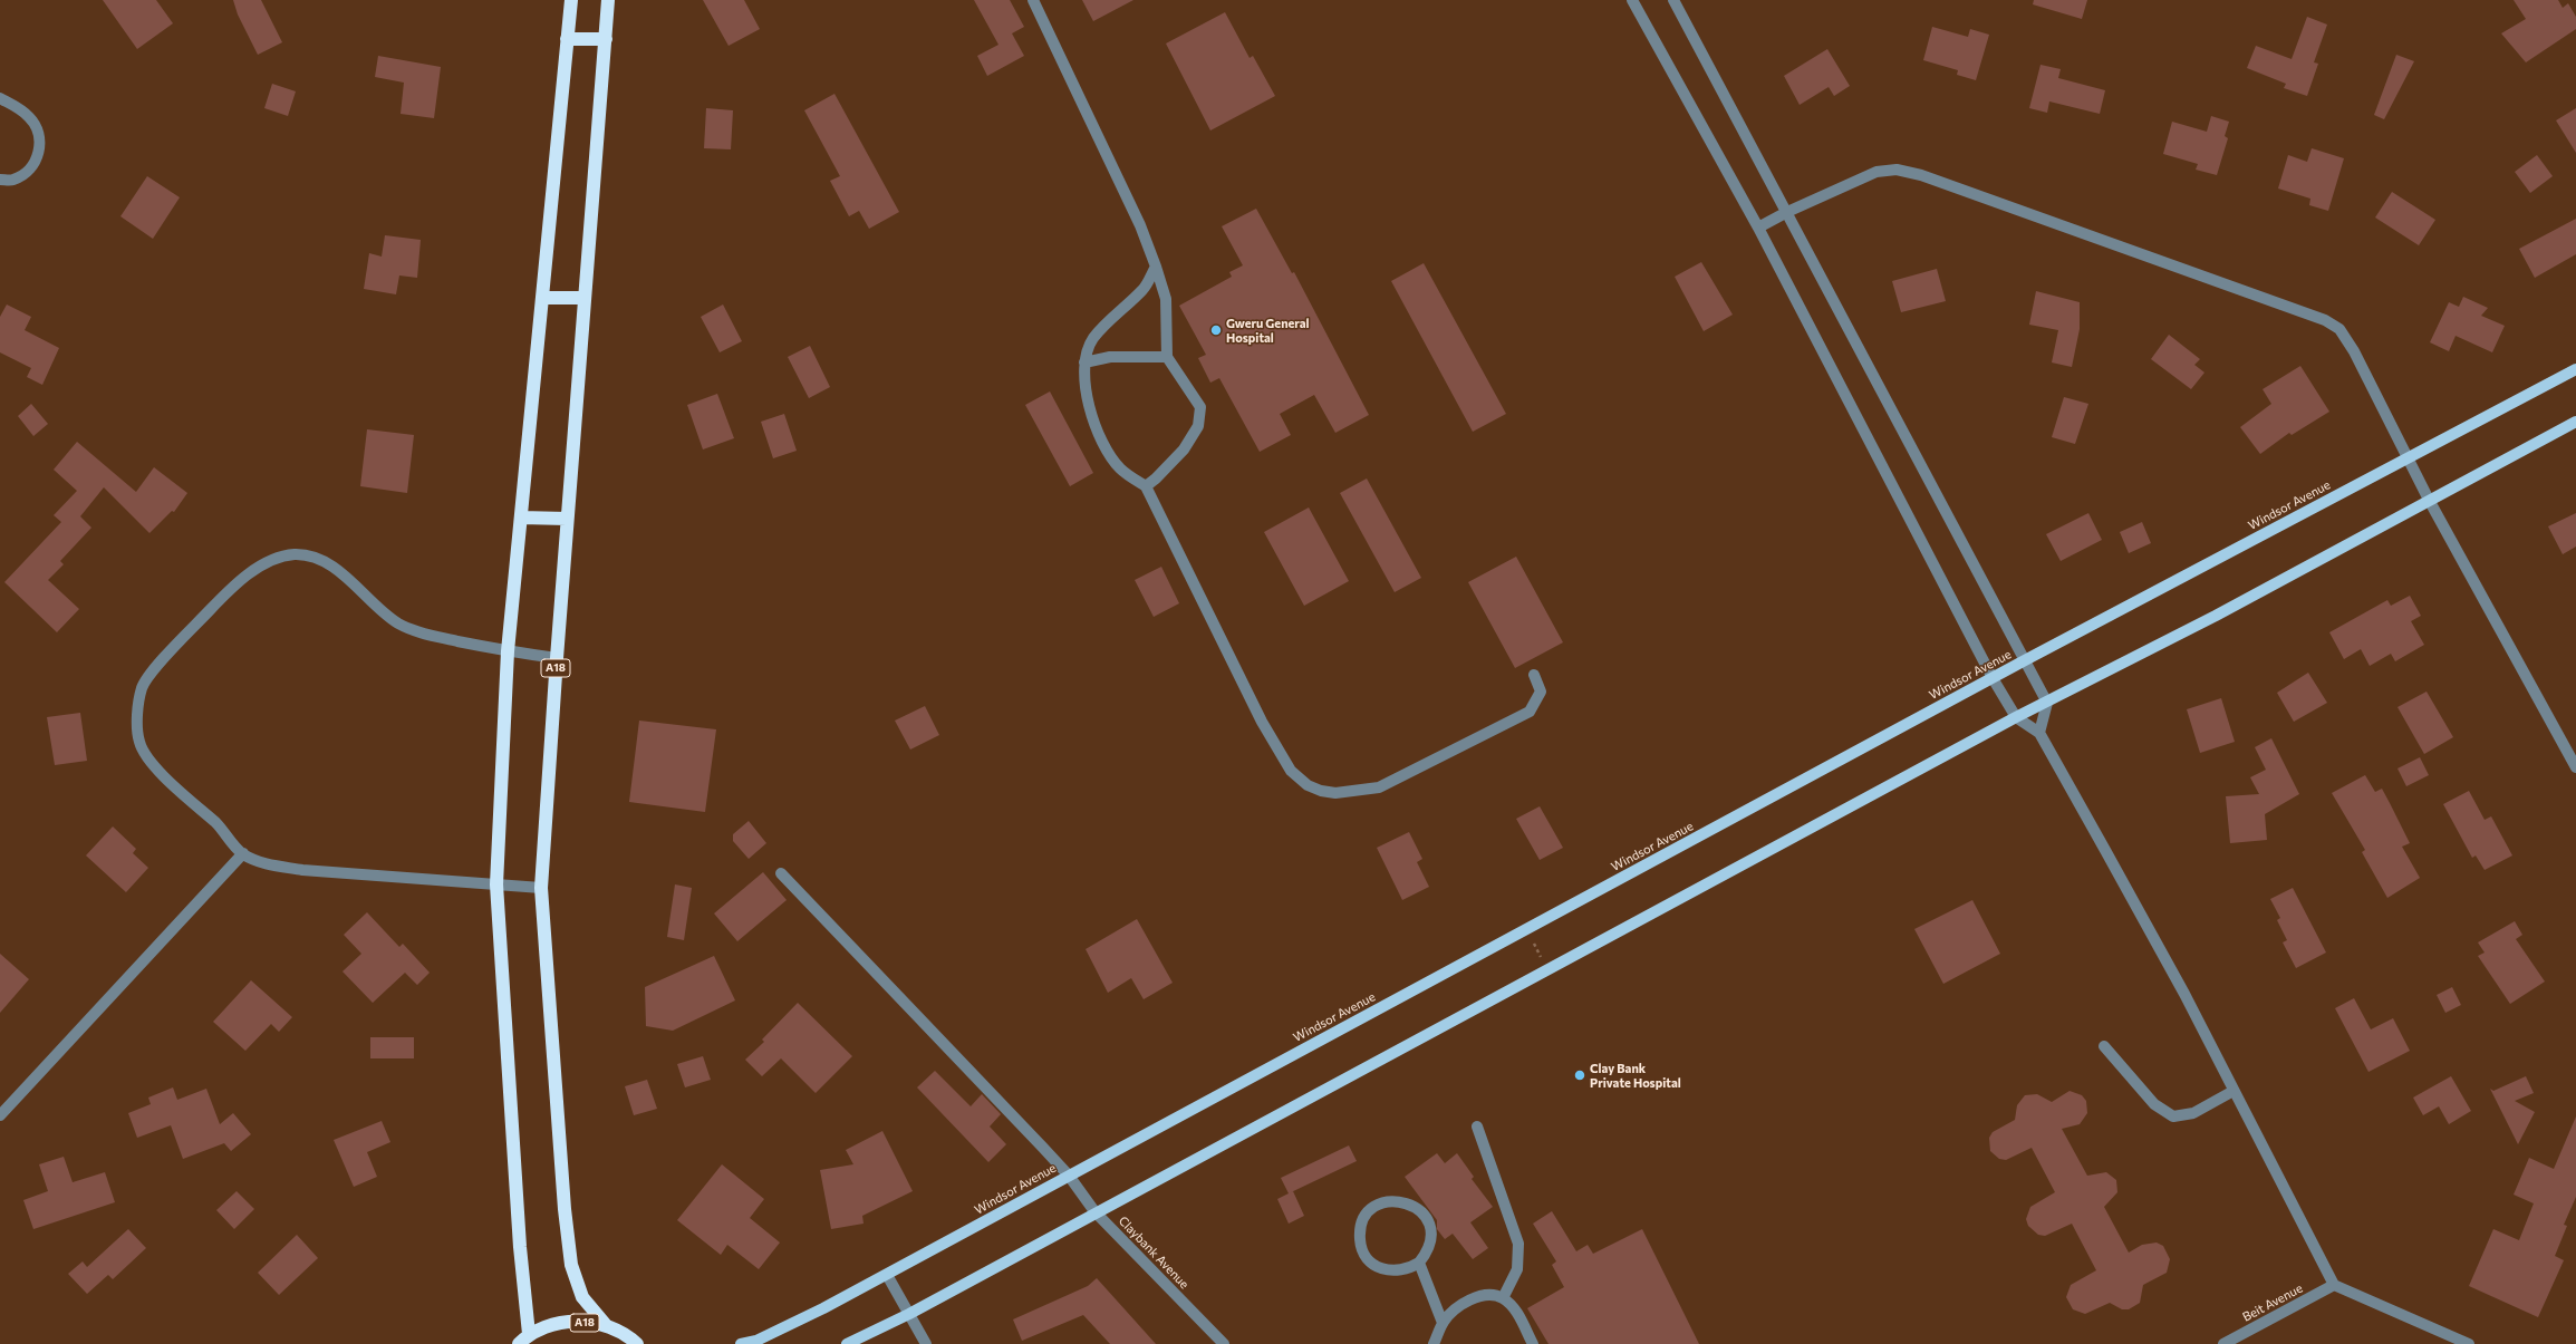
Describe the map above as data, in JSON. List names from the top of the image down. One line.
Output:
{"streets":{"highway":["A18"],"main road":["Windsor Avenue"],"street":["Claybank Avenue","Beit Avenue"]},"crossings":[["Windsor Avenue","Claybank Avenue"]],"places":["Gweru General Hospital","Clay Bank Private Hospital"]}
